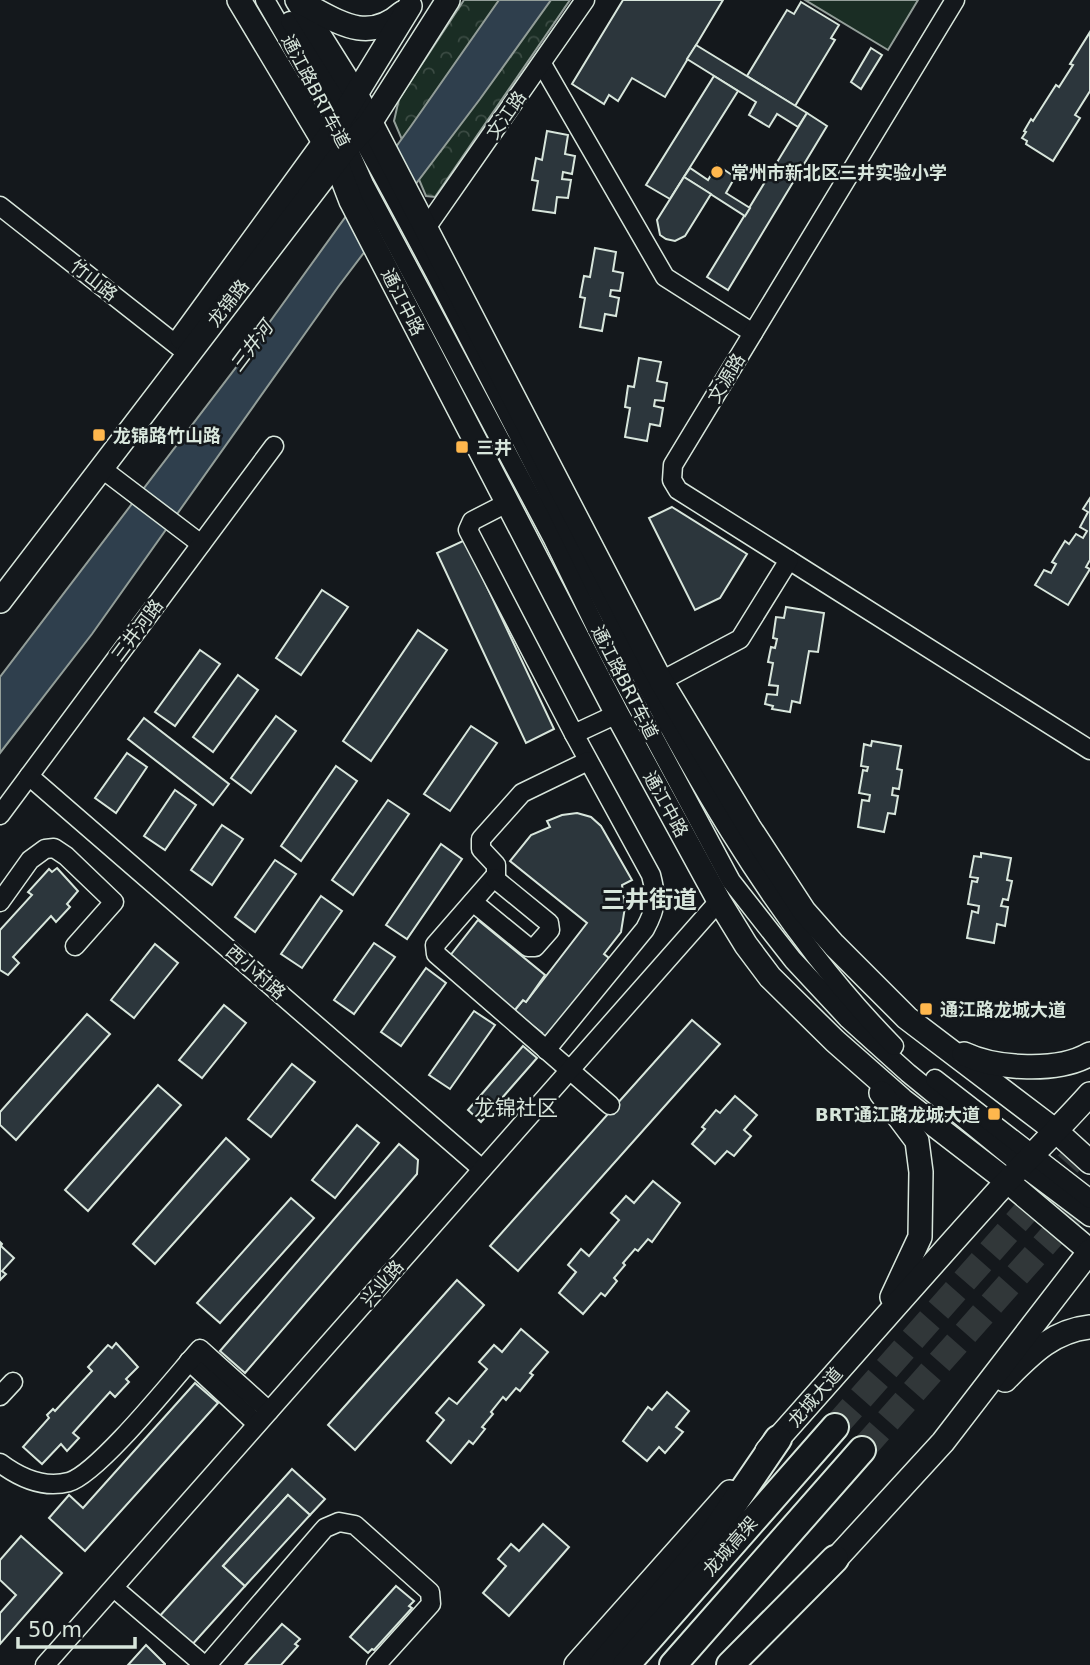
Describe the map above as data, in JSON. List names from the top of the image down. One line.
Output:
{"streets":{"highway":["龙城高架"],"main road":["通江中路","龙锦路","龙城大道"],"street":["通江路BRT车道","文江路","竹山路","文源路","三井河路","西小村路","兴业路"]},"crossings":[["通江路BRT车道","通江中路"],["通江路BRT车道","龙锦路"],["通江路BRT车道","龙城大道"],["竹山路","龙锦路"],["通江中路","兴业路"],["通江中路","龙城大道"],["三井河路","西小村路"],["西小村路","兴业路"]],"districts":["三井街道","龙锦社区"],"water":["三井河"],"places":{"other":["常州市新北区三井实验小学"],"transit":["龙锦路竹山路","三井","通江路龙城大道","BRT通江路龙城大道"]},"scale_bar":"50 m"}
